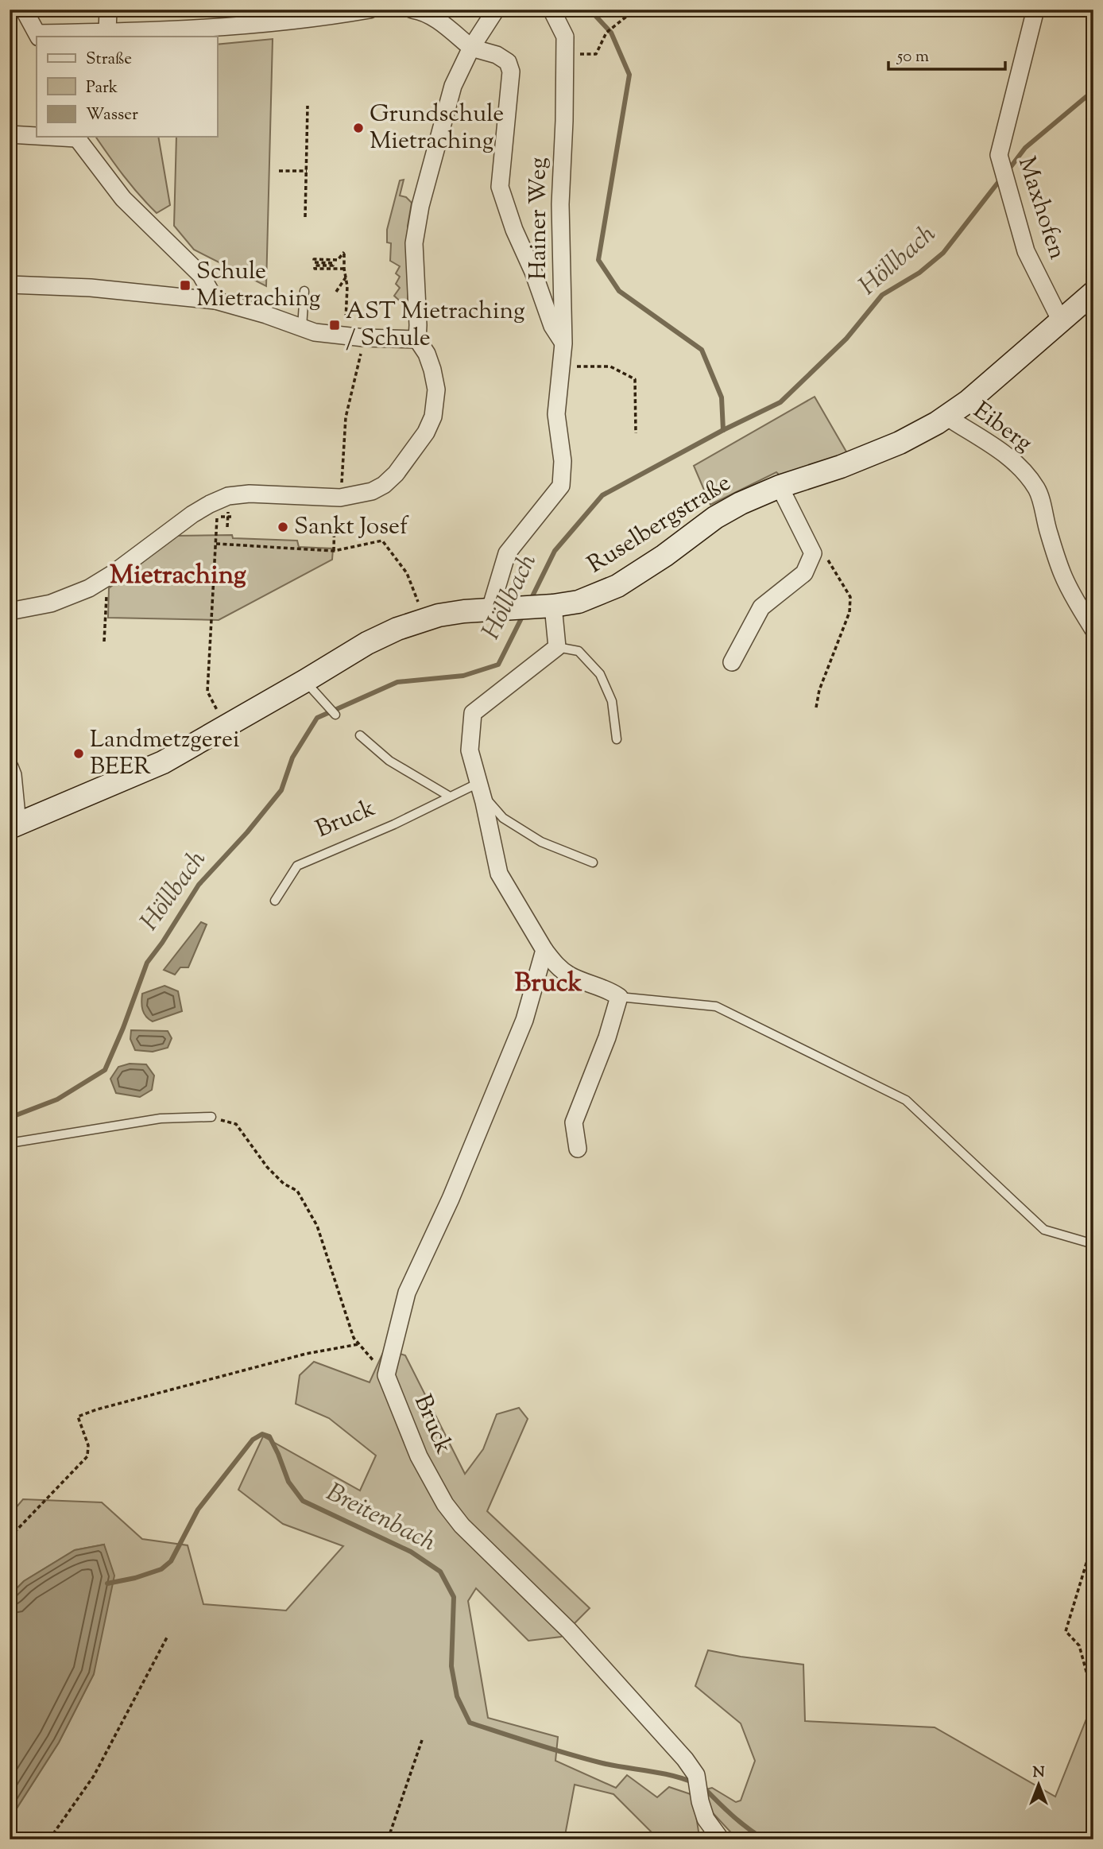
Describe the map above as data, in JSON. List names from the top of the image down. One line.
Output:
{"streets":{"main road":["Ruselbergstraße"],"street":["Maxhofen","Hainer Weg","Eiberg","Bruck"]},"crossings":[["Maxhofen","Ruselbergstraße"],["Hainer Weg","Ruselbergstraße"],["Eiberg","Ruselbergstraße"]],"districts":["Mietraching","Bruck"],"water":["Höllbach","Breitenbach"],"places":{"other":["Grundschule Mietraching","Sankt Josef","Landmetzgerei BEER"],"transit":["Schule Mietraching","AST Mietraching / Schule"]},"legend":["Straße","Park","Wasser"],"scale_bar":"50 m","north":"top"}
